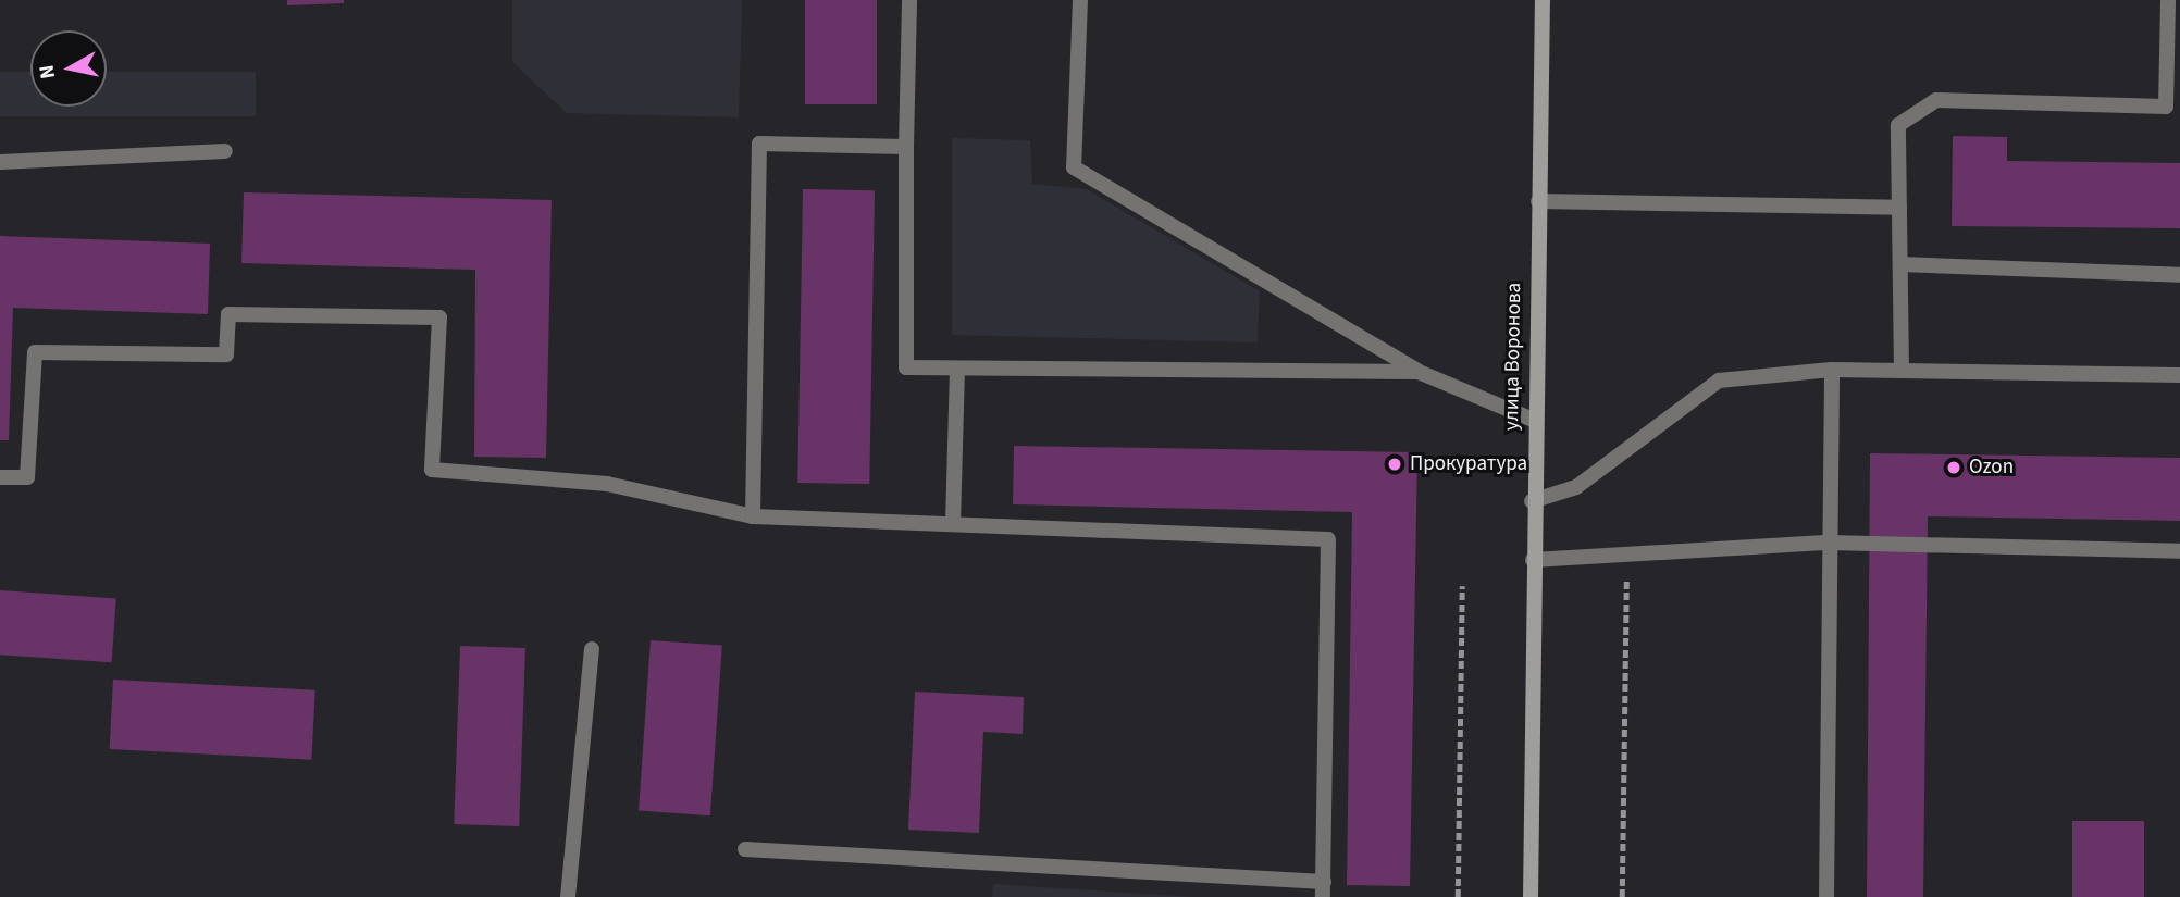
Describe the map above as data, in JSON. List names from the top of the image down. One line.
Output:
{"streets":{"street":["улица Воронова"]},"places":["Прокуратура","Ozon"],"north":"left"}
